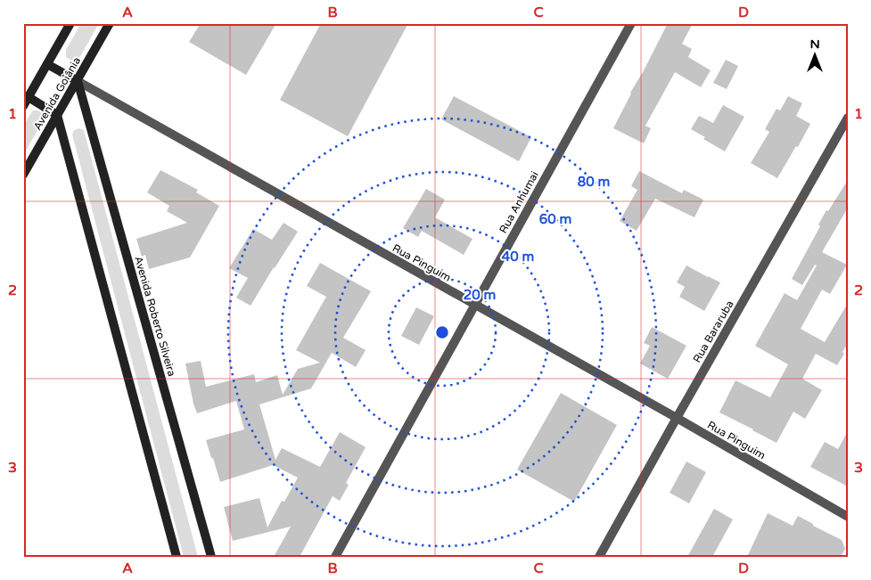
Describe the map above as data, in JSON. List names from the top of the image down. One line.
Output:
{"streets":{"street":["Avenida Goiânia","Rua Anhumai","Rua Pinguim","Avenida Roberto Silveira","Rua Bararuba"]},"crossings":[["Avenida Goiânia","Rua Pinguim"],["Avenida Goiânia","Avenida Roberto Silveira"],["Rua Anhumai","Rua Pinguim"],["Rua Pinguim","Avenida Roberto Silveira"],["Rua Pinguim","Rua Bararuba"]],"north":"top","grid":{"columns":["A","B","C","D"],"rows":["1","2","3"]},"rings":["80 m","60 m","40 m","20 m"]}
